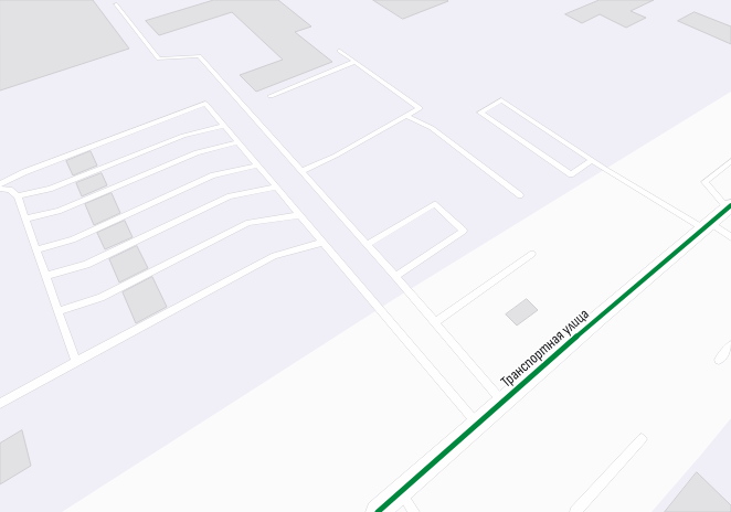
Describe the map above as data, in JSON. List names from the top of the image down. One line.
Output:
{"streets":{"street":["Транспортная улица"]}}
